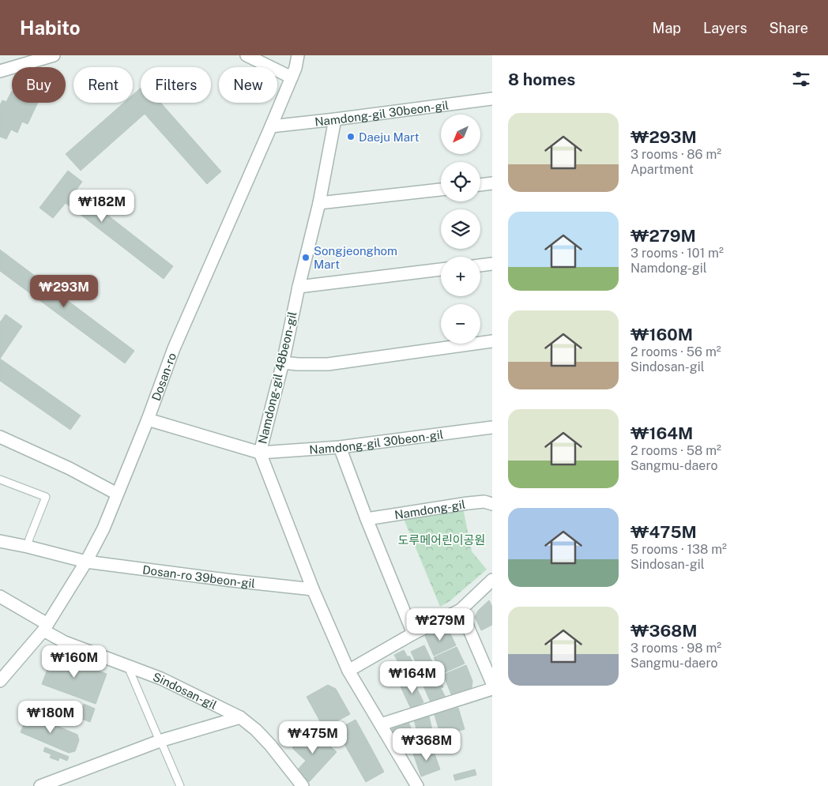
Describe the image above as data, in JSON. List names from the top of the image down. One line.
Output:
{"streets":{"street":["Namdong-gil 30beon-gil","Dosan-ro","Namdong-gil 48beon-gil","Namdong-gil","Dosan-ro 39beon-gil","Sindosan-gil"]},"crossings":[["Namdong-gil 30beon-gil","Dosan-ro"],["Namdong-gil 30beon-gil","Namdong-gil 48beon-gil"],["Dosan-ro","Dosan-ro 39beon-gil"],["Dosan-ro","Sindosan-gil"],["Namdong-gil 48beon-gil","Dosan-ro 39beon-gil"]],"parks":["도루메어린이공원"],"places":["Daeju Mart","Songjeonghom Mart"],"north":"bottom left","page":{"header":"Habito","nav":["Map","Layers","Share"],"heading":"8 homes","chip":["Buy","Rent","Filters","New"],"list":[{"name":"₩293M","note":"3 rooms · 86 m² · Apartment"},{"name":"₩279M","note":"3 rooms · 101 m² · Namdong-gil"},{"name":"₩160M","note":"2 rooms · 56 m² · Sindosan-gil"},{"name":"₩164M","note":"2 rooms · 58 m² · Sangmu-daero"},{"name":"₩475M","note":"5 rooms · 138 m² · Sindosan-gil"},{"name":"₩368M","note":"3 rooms · 98 m² · Sangmu-daero"}],"map_buttons":["+","−"],"price":["₩182M","₩293M","₩279M","₩160M","₩164M","₩180M","₩475M","₩368M"]}}
